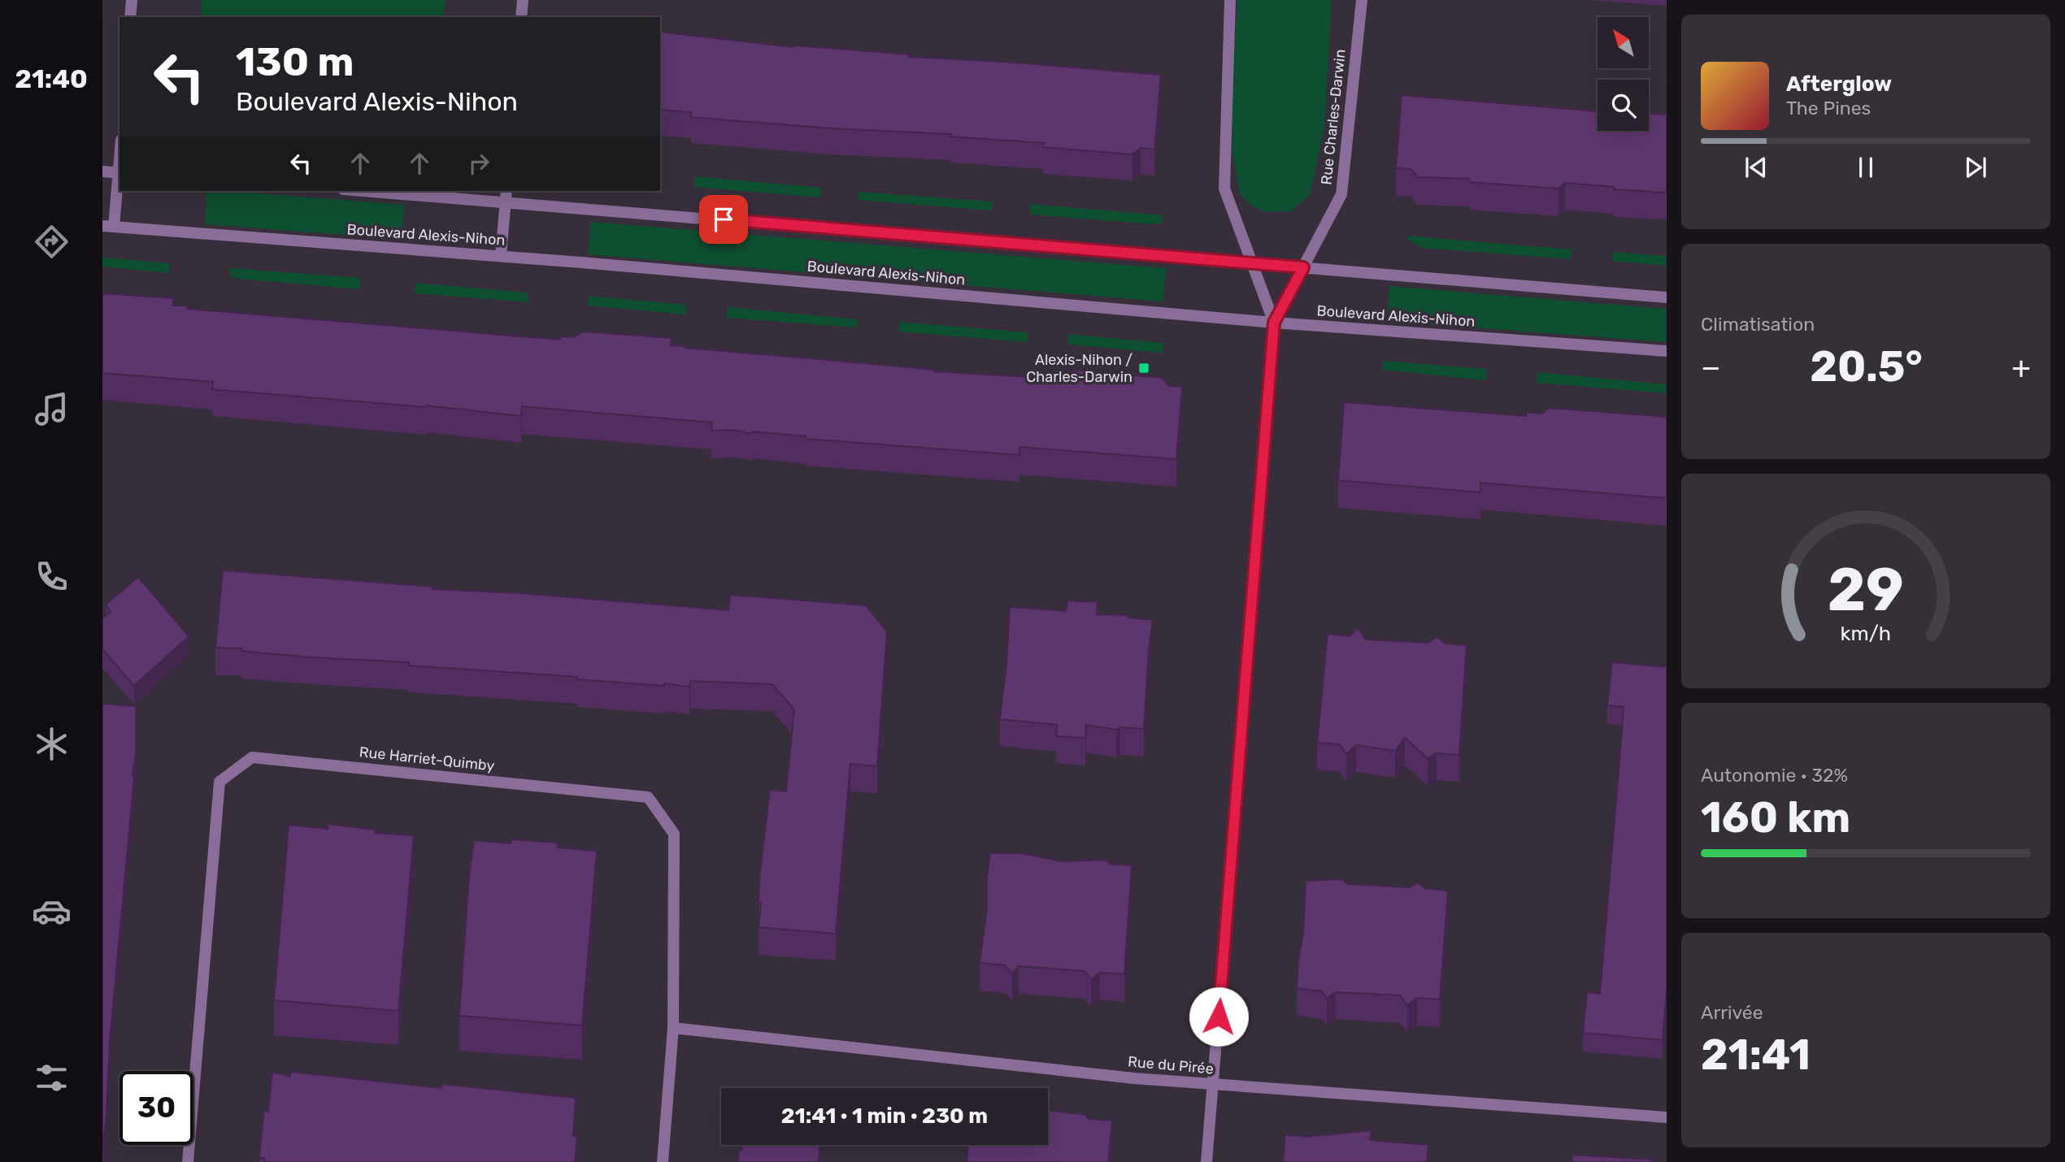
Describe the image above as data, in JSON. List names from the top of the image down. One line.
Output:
{"streets":{"street":["Rue Charles-Darwin","Boulevard Alexis-Nihon","Rue Harriet-Quimby","Rue du Pirée"]},"crossings":[["Rue Charles-Darwin","Boulevard Alexis-Nihon"],["Rue Charles-Darwin","Rue du Pirée"],["Rue Harriet-Quimby","Rue du Pirée"]],"places":{"transit":["Alexis-Nihon / Charles-Darwin"]},"north":"top left","page":{"tabs":"21:40","turn":["130 m","Boulevard Alexis-Nihon"],"song":["Afterglow","The Pines"],"tile":["Climatisation",["Autonomie · 32%","160 km"],["Arrivée","21:41"]],"heat":["−","20.5°","+"],"limit":"30","trip":"21:41 · 1 min · 230 m","gauge":["29","km/h"]}}
